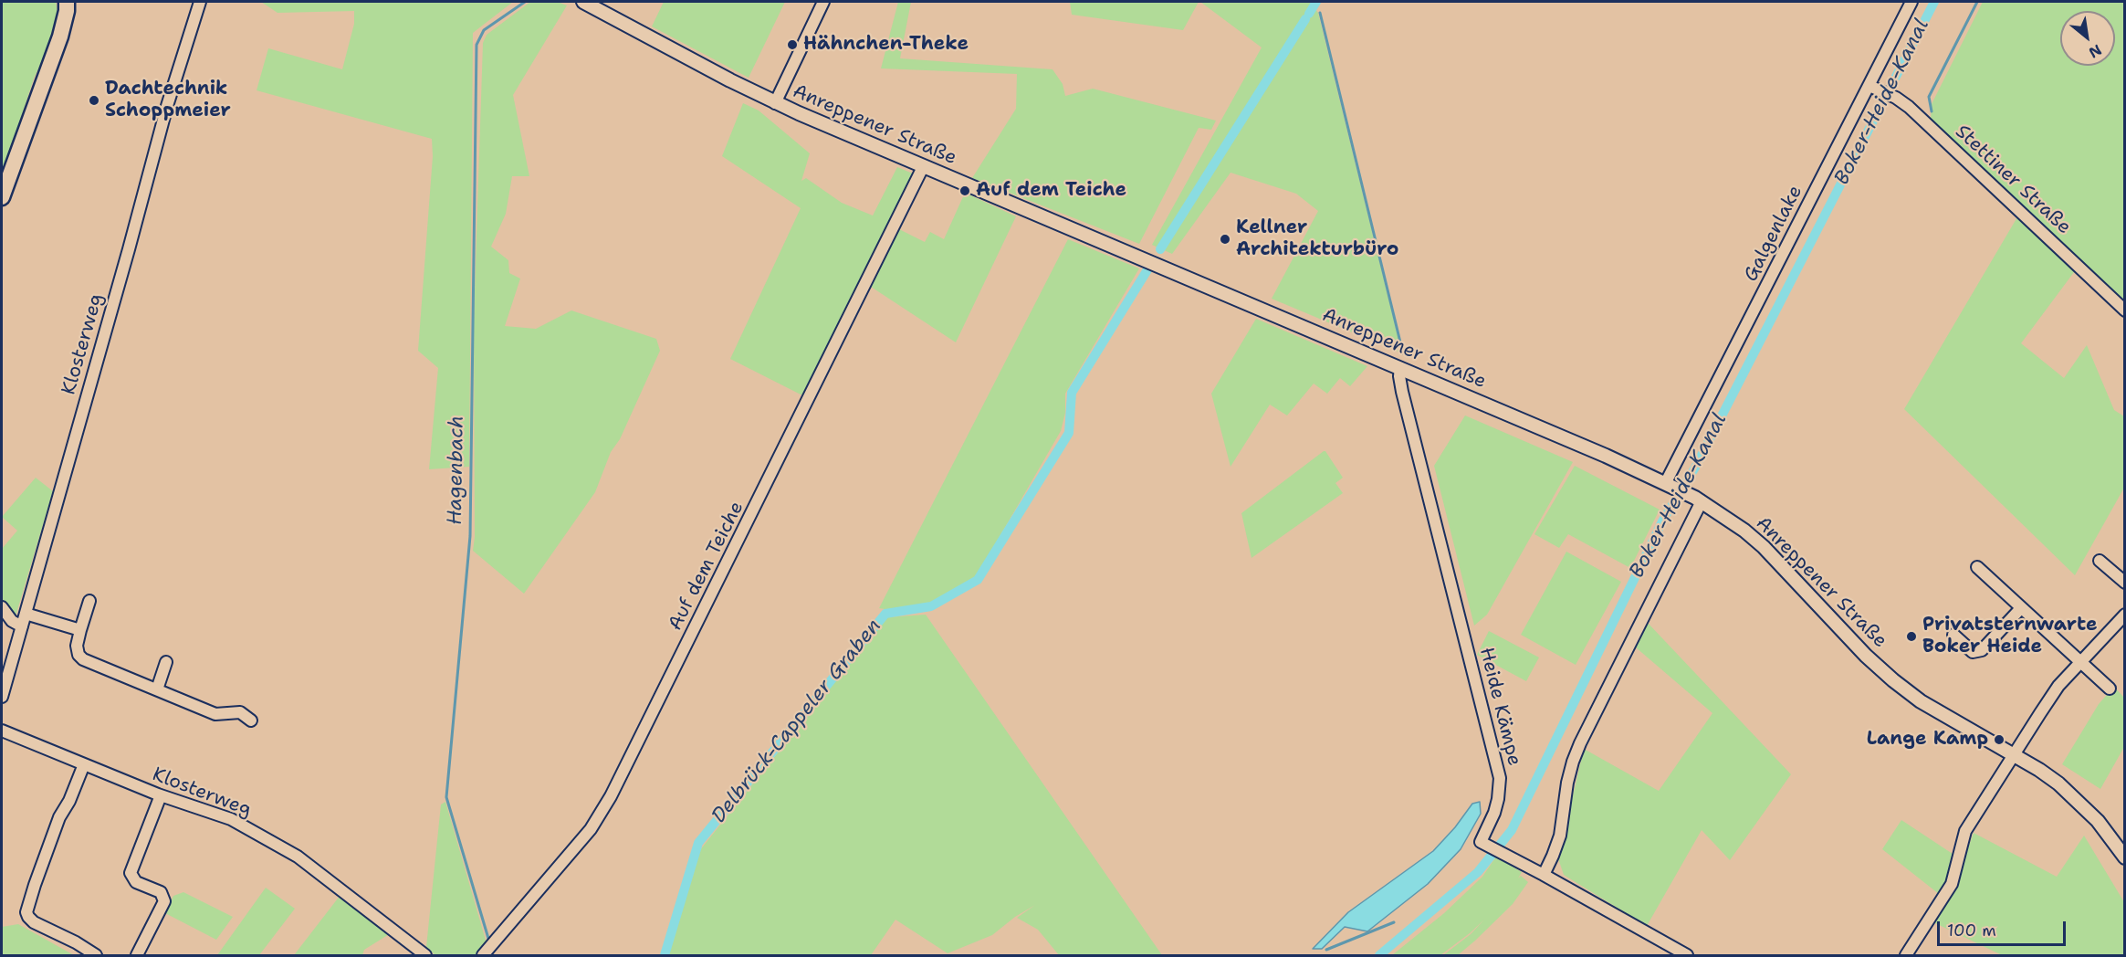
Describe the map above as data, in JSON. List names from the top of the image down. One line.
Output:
{"streets":{"street":["Anreppener Straße","Stettiner Straße","Galgenlake","Klosterweg","Auf dem Teiche","Heide Kämpe"]},"crossings":[["Anreppener Straße","Galgenlake"],["Anreppener Straße","Auf dem Teiche"],["Anreppener Straße","Heide Kämpe"],["Stettiner Straße","Galgenlake"]],"water":["Boker-Heide-Kanal","Hagenbach","Delbrück-Cappeler Graben"],"places":["Hähnchen-Theke","Dachtechnik Schoppmeier","Auf dem Teiche","Kellner Architekturbüro","Privatsternwarte Boker Heide","Lange Kamp"],"scale_bar":"100 m","north":"bottom right"}
